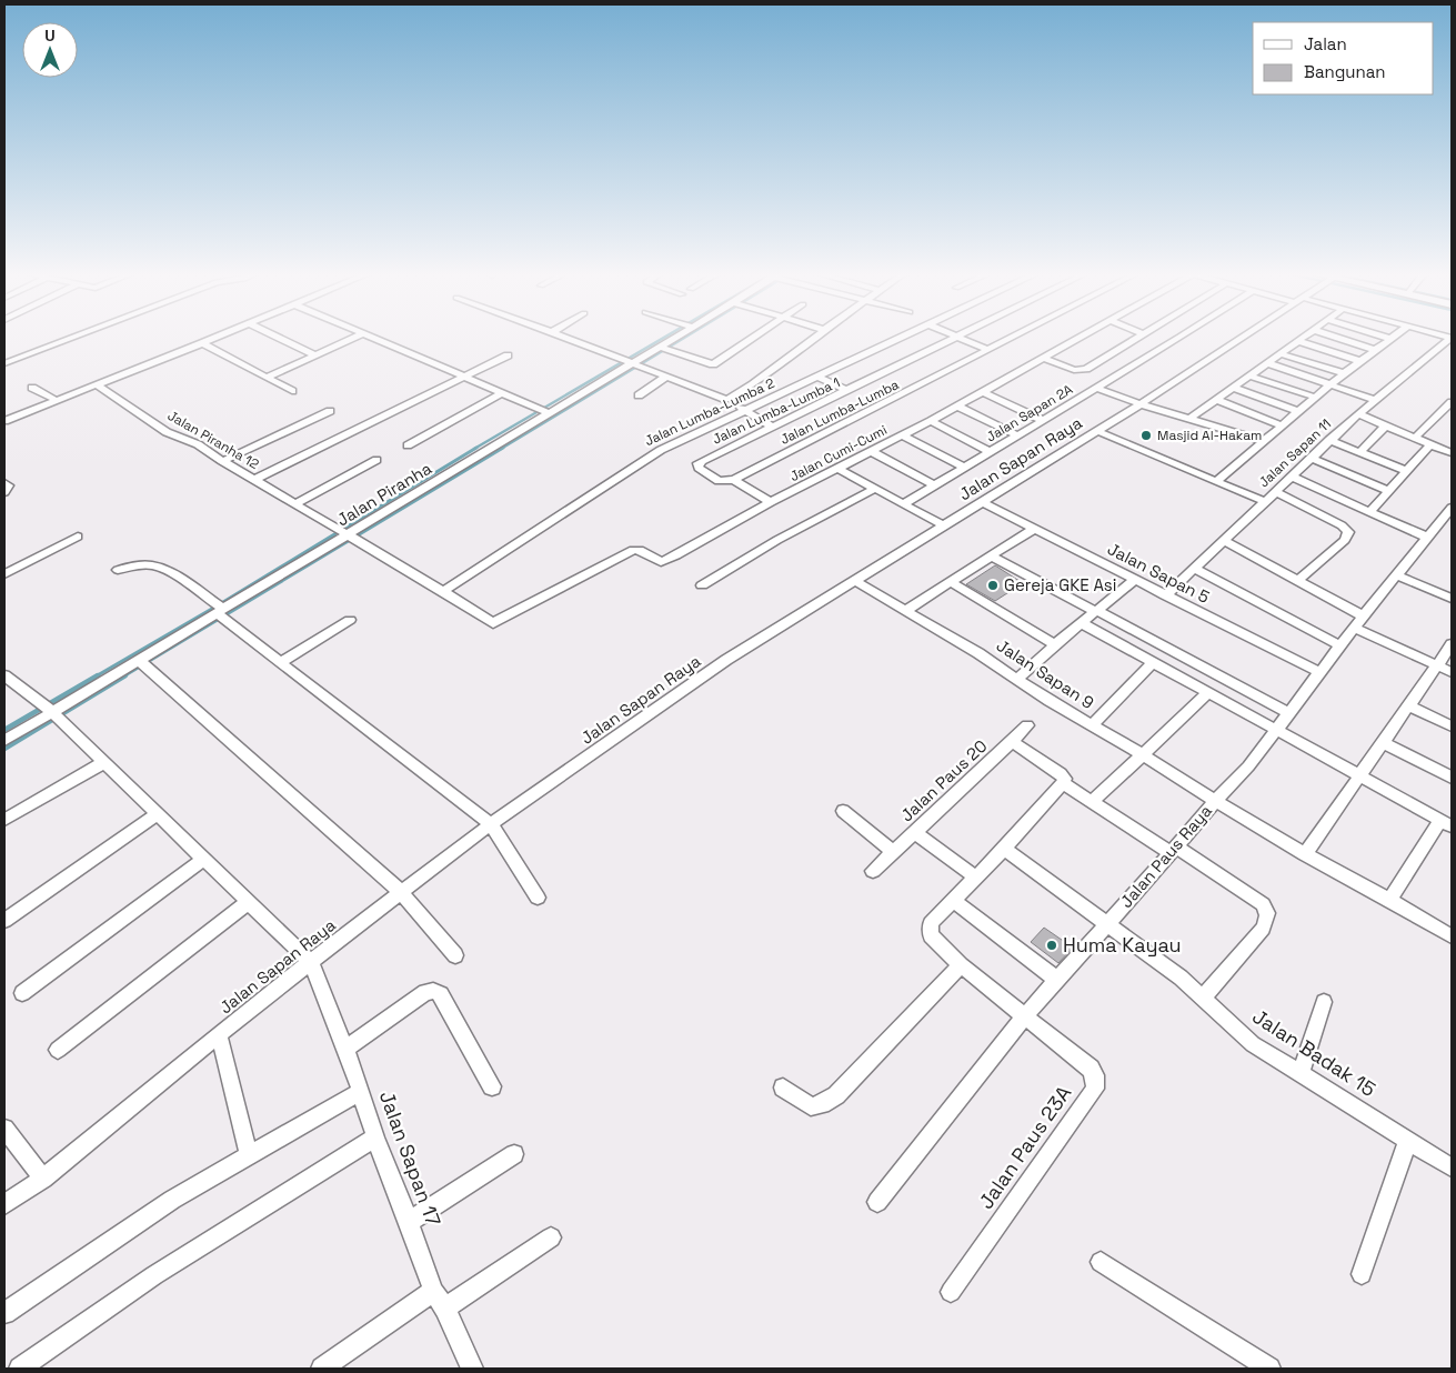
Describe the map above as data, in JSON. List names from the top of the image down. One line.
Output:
{"streets":{"street":["Jalan Lumba-Lumba 1","Jalan Lumba-Lumba 2","Jalan Lumba-Lumba","Jalan Sapan 2A","Jalan Piranha 12","Jalan Cumi-Cumi","Jalan Sapan 11","Jalan Sapan Raya","Jalan Piranha","Jalan Sapan 5","Jalan Sapan 9","Jalan Paus 20","Jalan Paus Raya","Jalan Badak 15","Jalan Paus 23A","Jalan Sapan 17"]},"crossings":[["Jalan Lumba-Lumba 1","Jalan Lumba-Lumba"],["Jalan Lumba-Lumba 2","Jalan Piranha 12"],["Jalan Piranha 12","Jalan Cumi-Cumi"],["Jalan Piranha 12","Jalan Piranha"],["Jalan Sapan 11","Jalan Sapan 5"],["Jalan Sapan Raya","Jalan Sapan 5"],["Jalan Sapan Raya","Jalan Sapan 9"],["Jalan Sapan Raya","Jalan Sapan 17"],["Jalan Sapan 5","Jalan Paus Raya"],["Jalan Sapan 9","Jalan Paus Raya"],["Jalan Paus 20","Jalan Paus Raya"],["Jalan Paus 20","Jalan Badak 15"],["Jalan Paus Raya","Jalan Badak 15"],["Jalan Paus Raya","Jalan Paus 23A"]],"places":["Masjid Al-Hakam","Gereja GKE Asi","Huma Kayau"],"legend":["Jalan","Bangunan"],"north":"top"}
